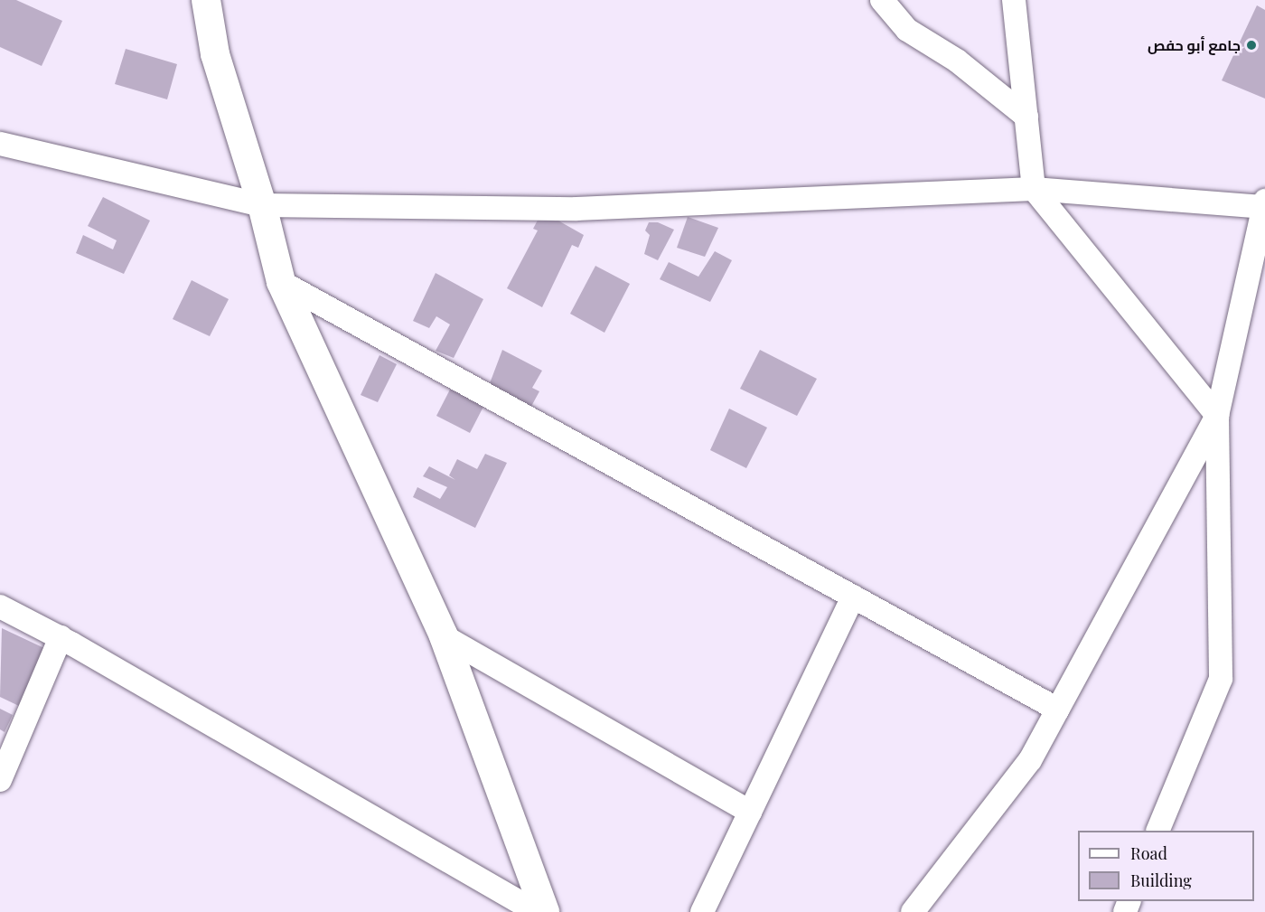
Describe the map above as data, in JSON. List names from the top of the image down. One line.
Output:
{"places":["جامع أبو حفص"],"legend":["Road","Building"]}
